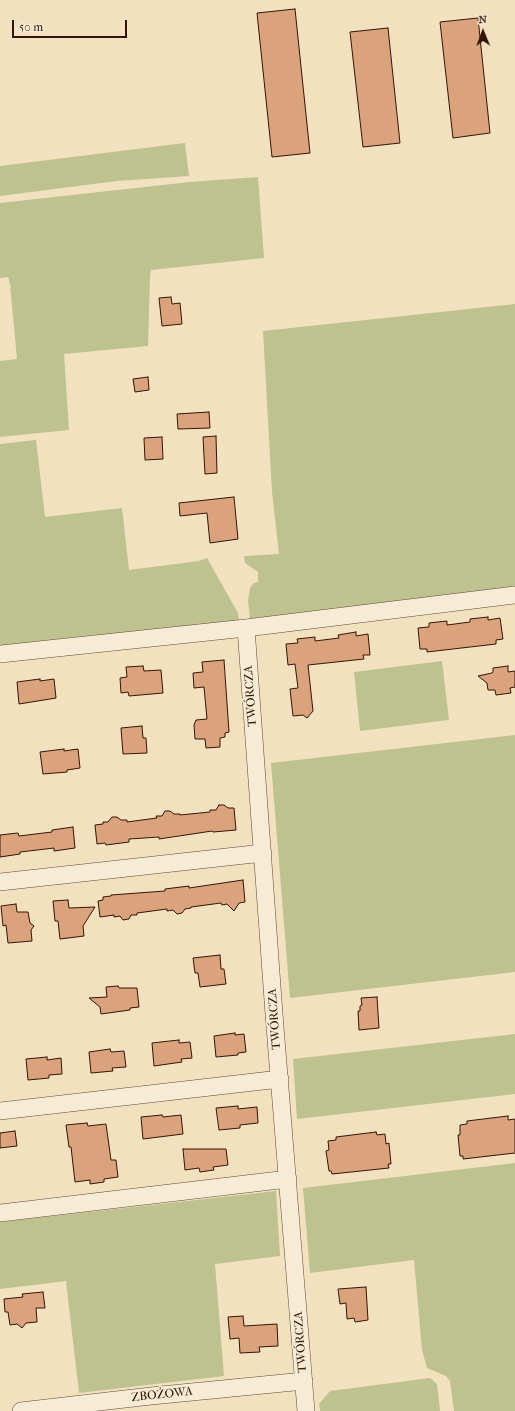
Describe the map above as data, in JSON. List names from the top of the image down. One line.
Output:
{"streets":{"street":["TWÓRCZA","ZBOŻOWA"]},"crossings":[["TWÓRCZA","ZBOŻOWA"]],"scale_bar":"50 m","north":"top"}
